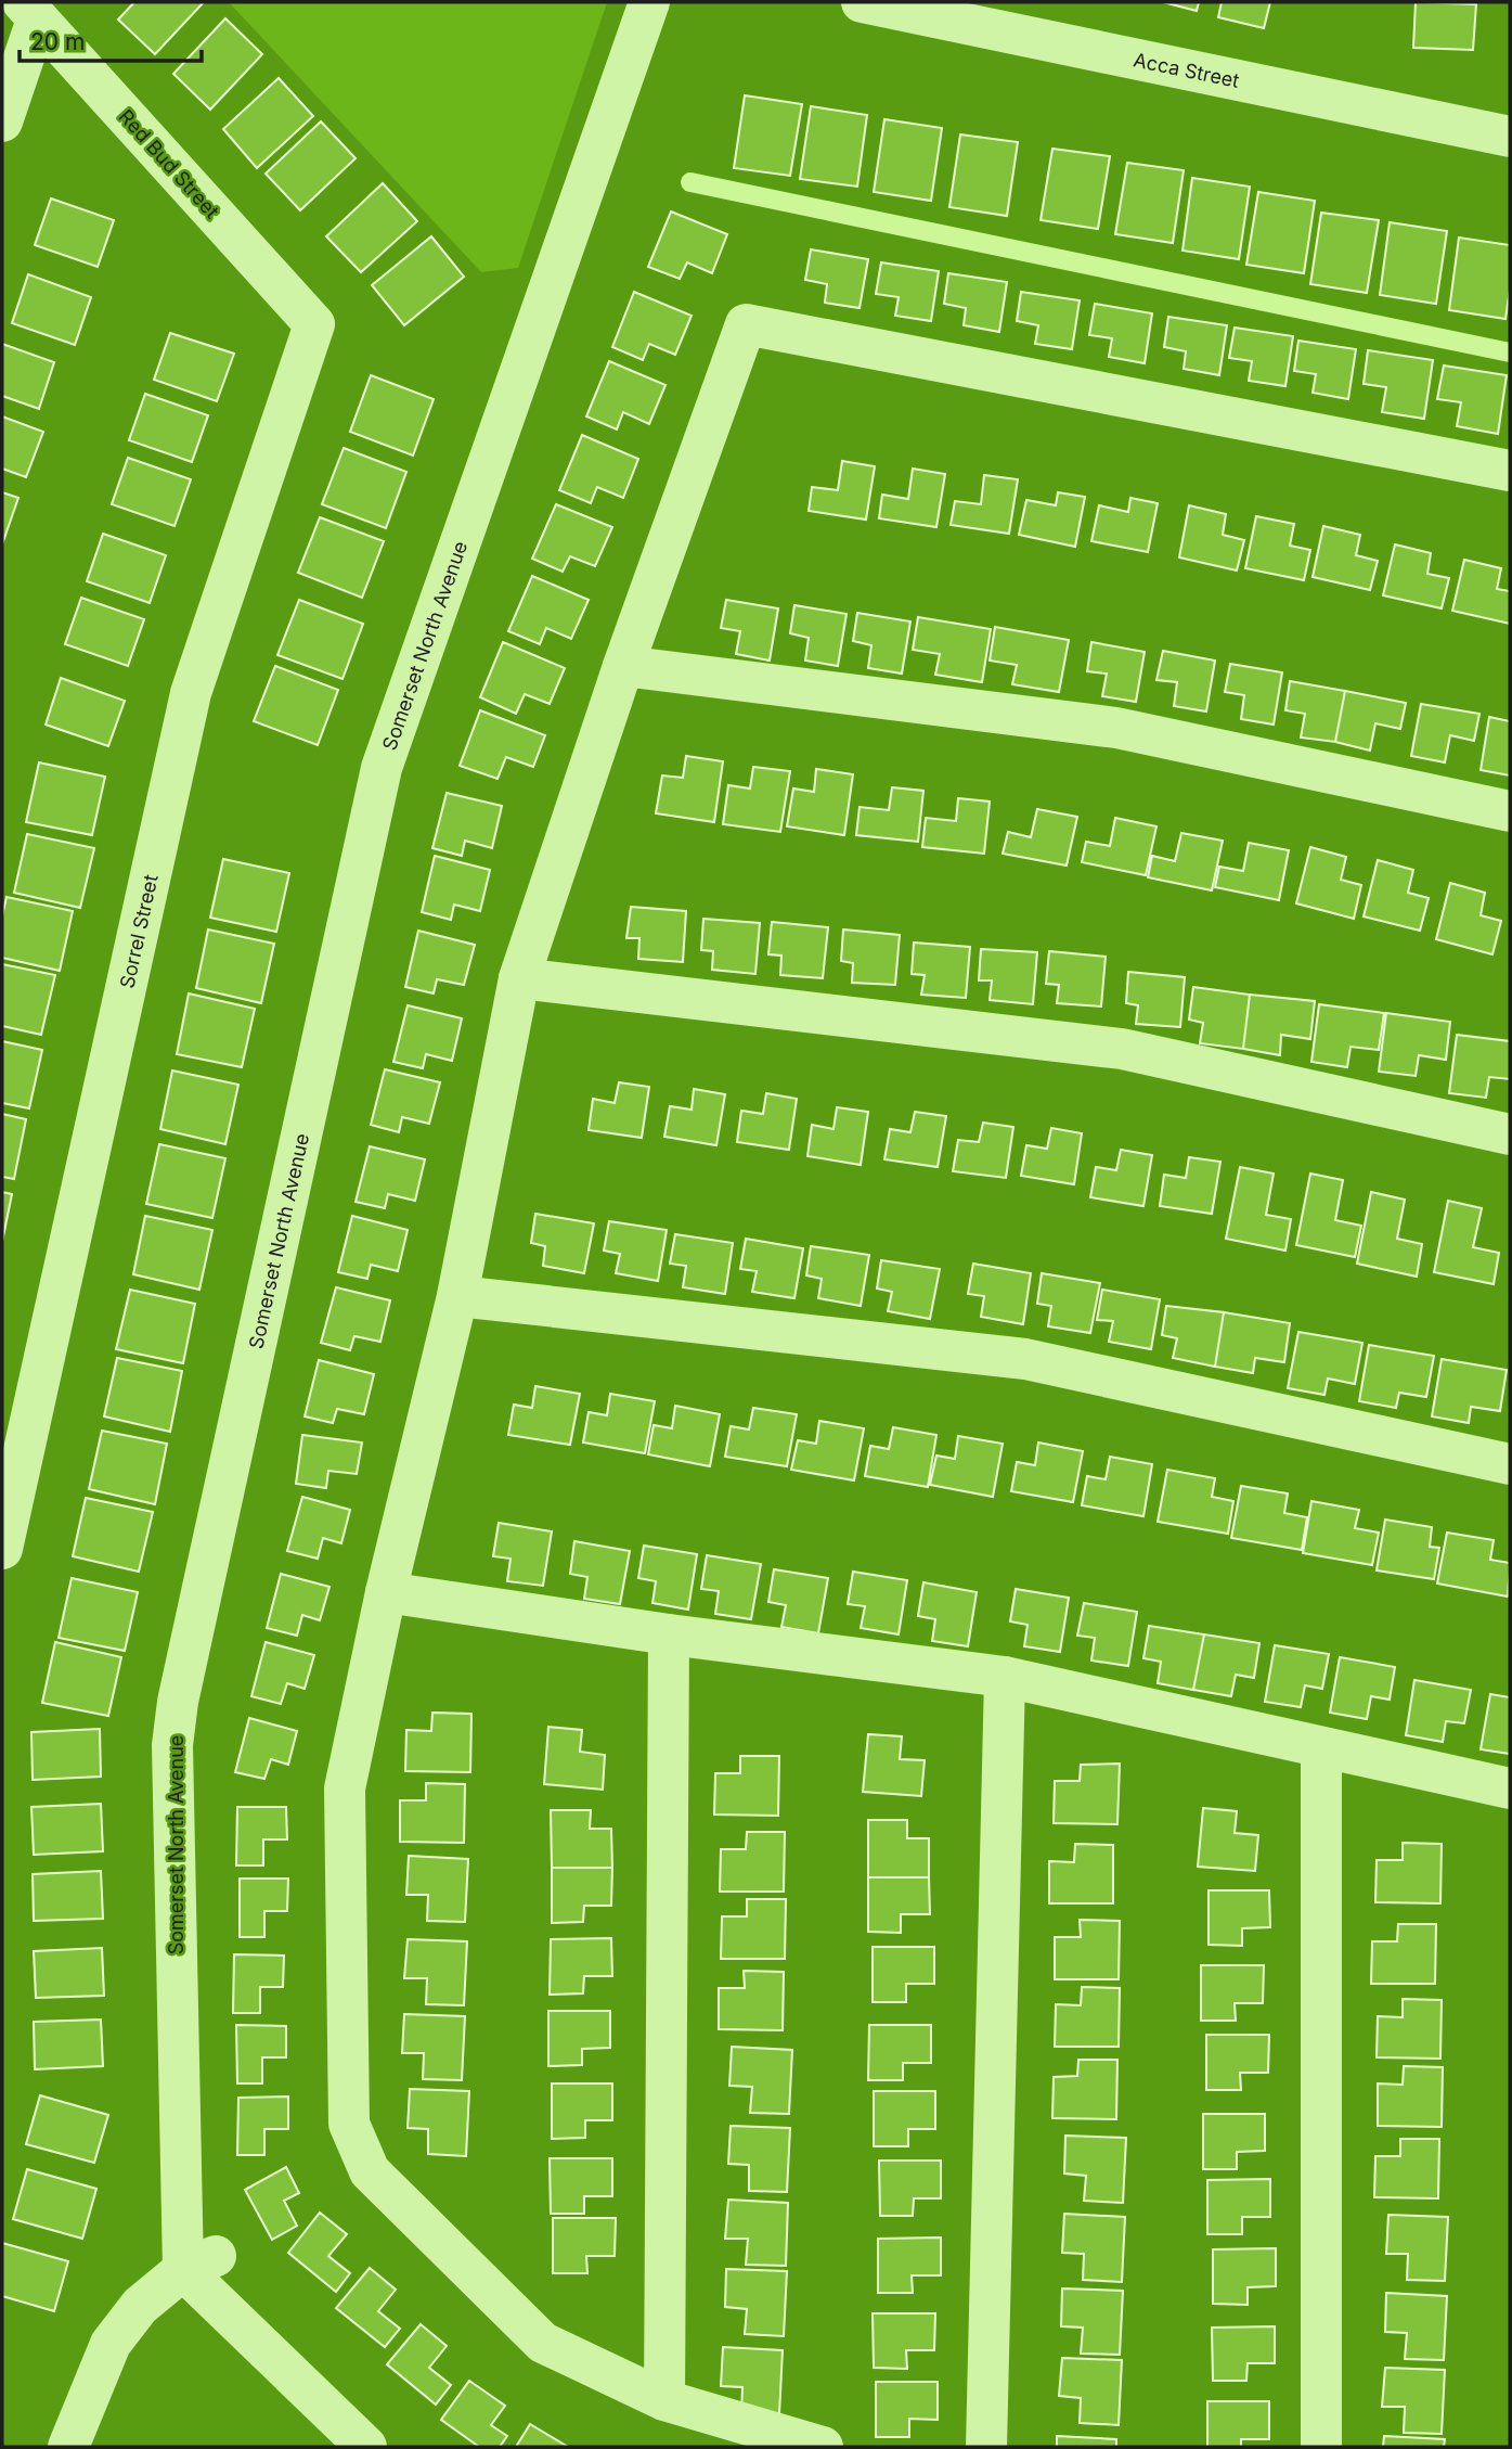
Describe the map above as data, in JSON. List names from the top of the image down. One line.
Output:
{"streets":{"street":["Acca Street","Red Bud Street","Somerset North Avenue","Sorrel Street"]},"crossings":[["Red Bud Street","Sorrel Street"]],"scale_bar":"20 m"}
